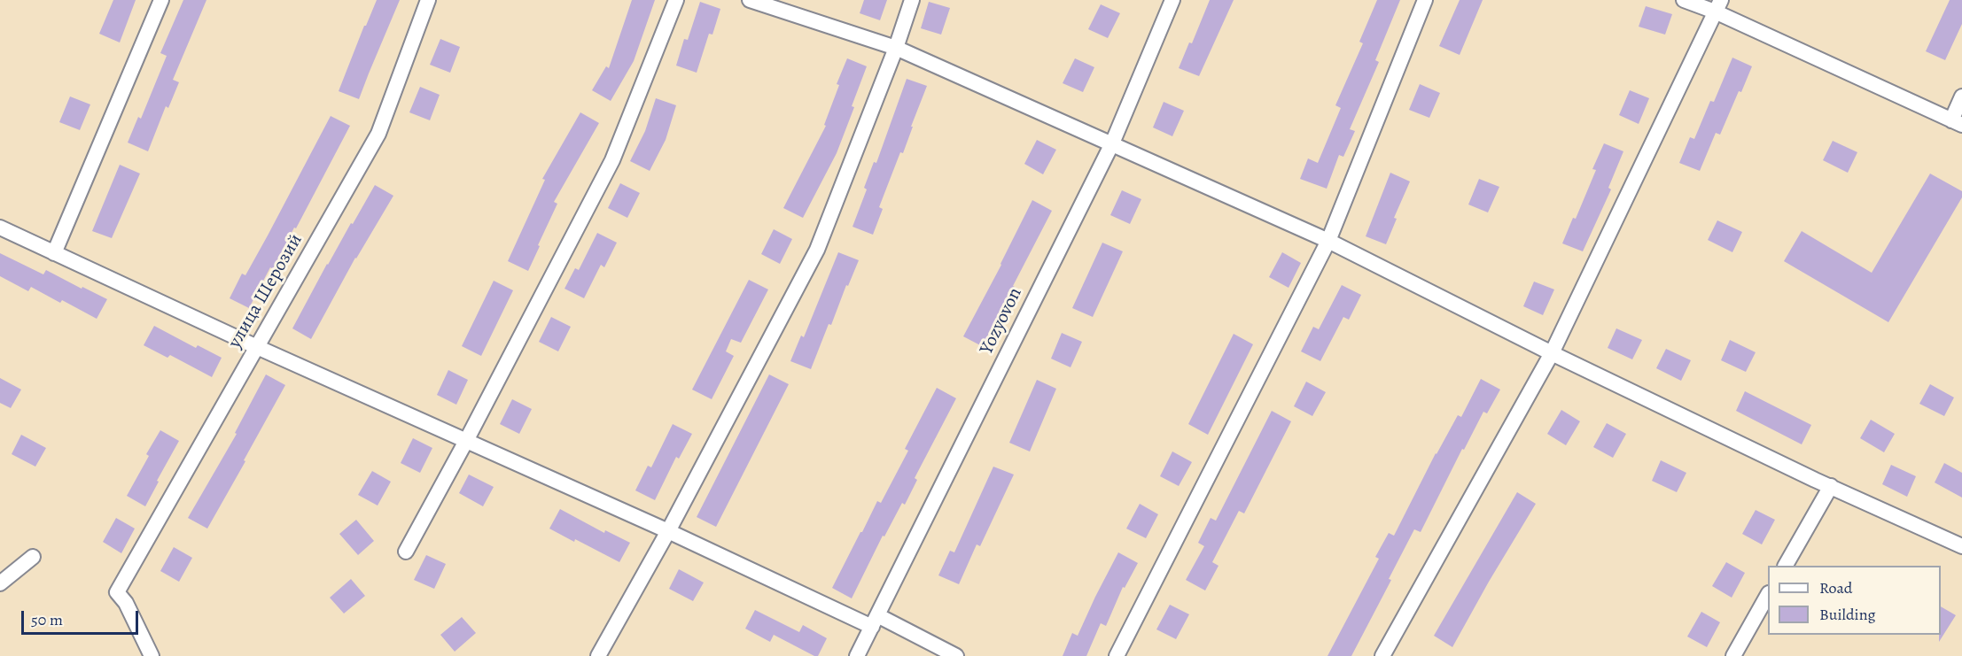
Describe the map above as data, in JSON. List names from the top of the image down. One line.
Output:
{"streets":{"street":["улица Шерозий","Yozyovon"]},"legend":["Road","Building"],"scale_bar":"50 m"}
